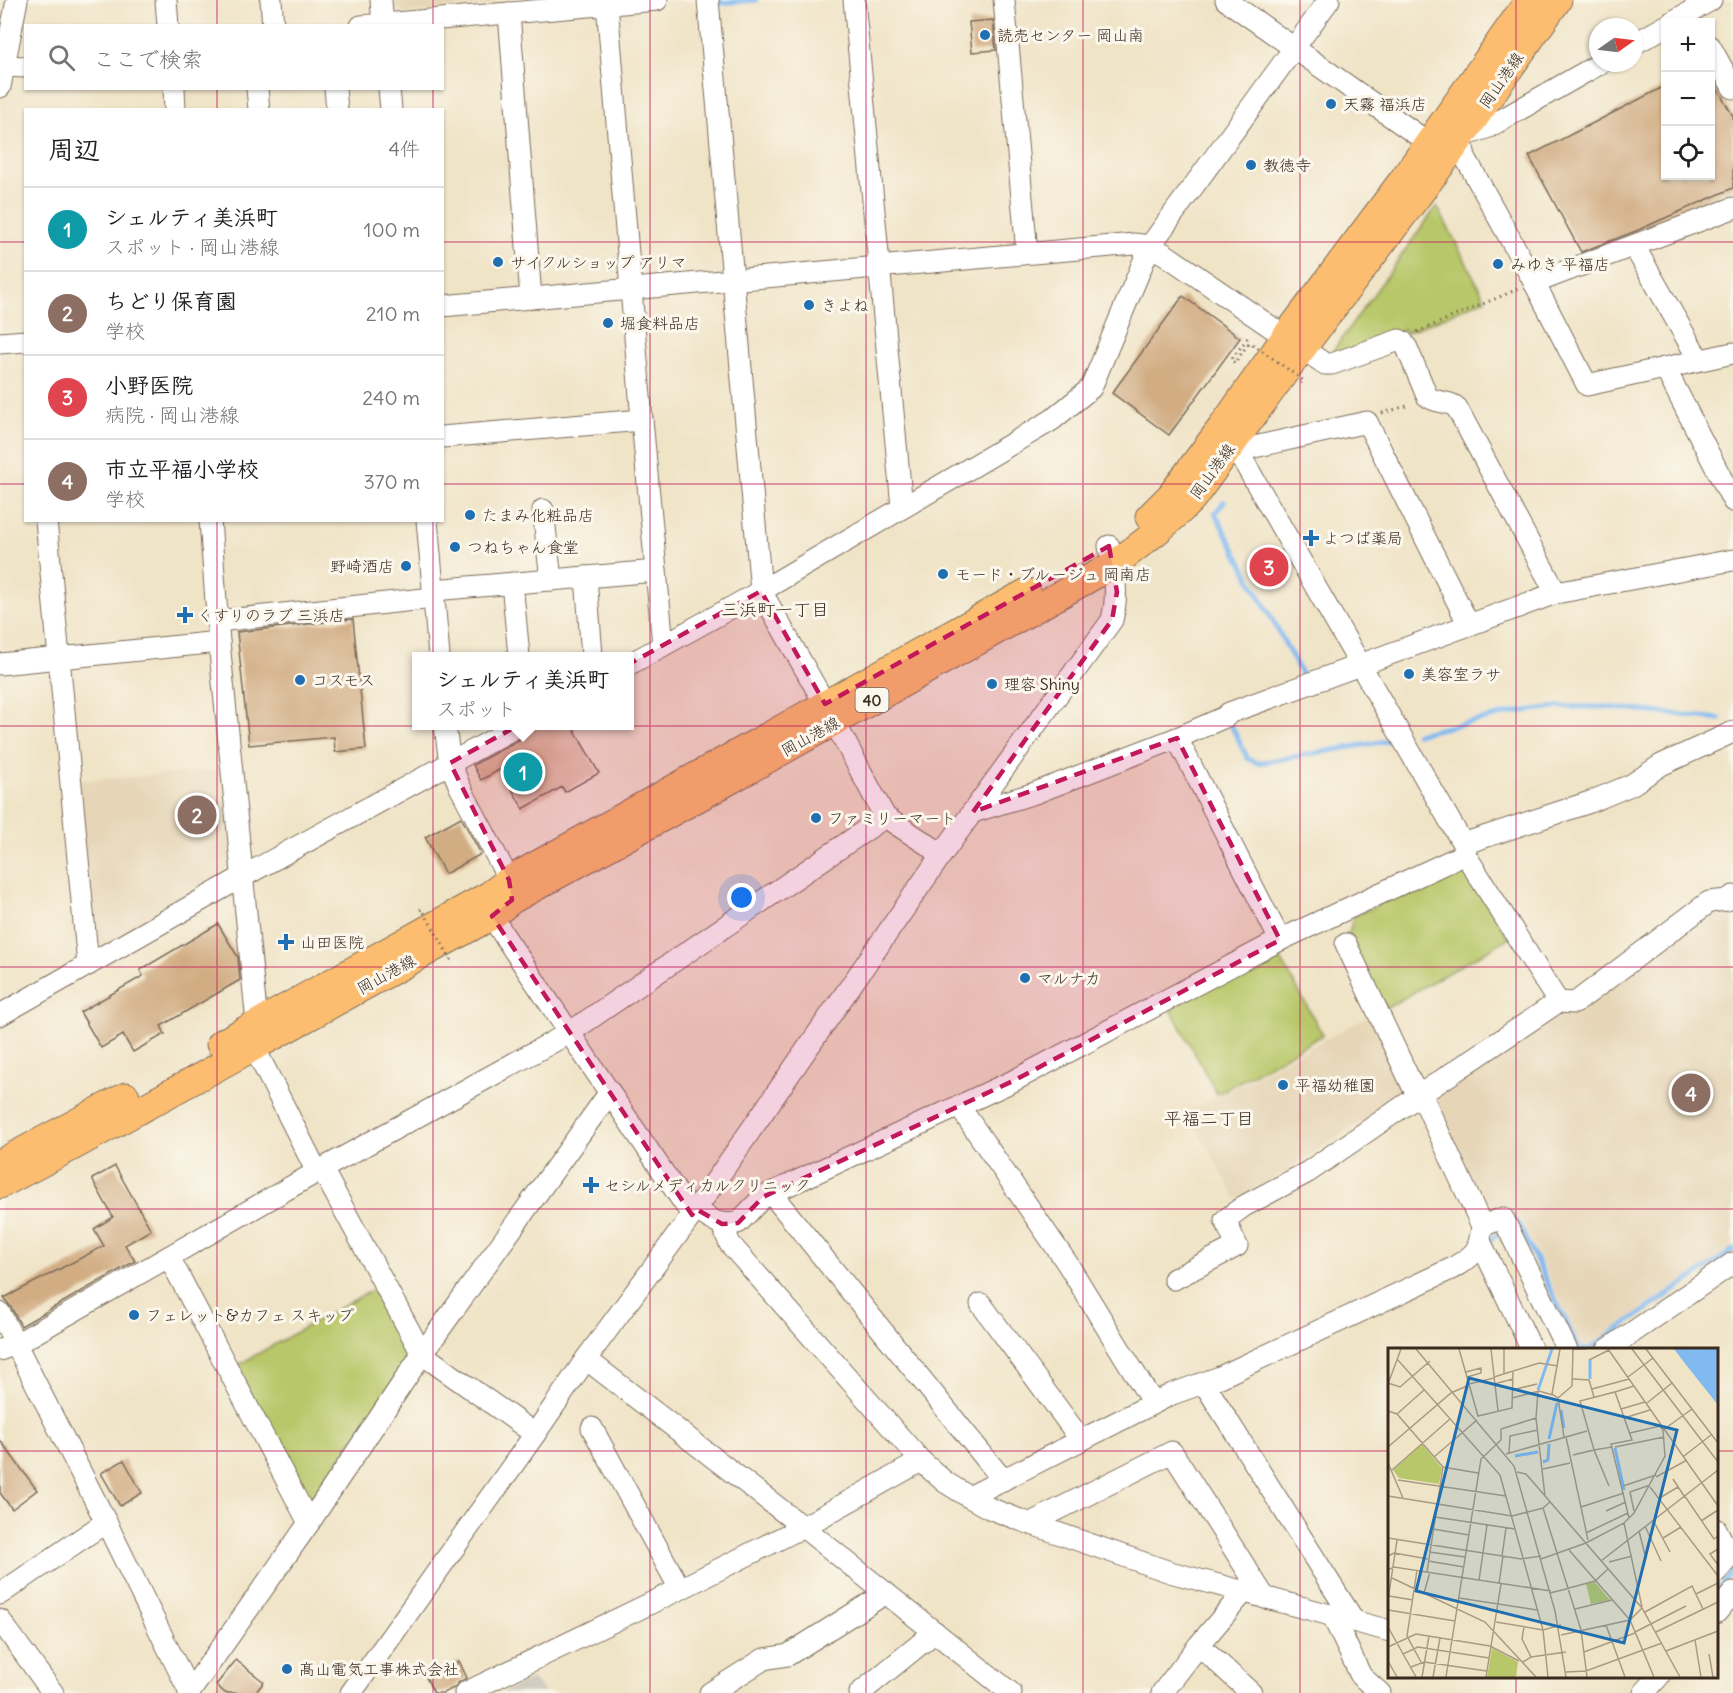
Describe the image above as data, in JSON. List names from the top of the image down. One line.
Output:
{"streets":{"main road":["岡山港線","40"]},"districts":["三浜町一丁目","平福二丁目"],"places":{"other":["読売センター 岡山南","天霧 福浜店","教徳寺","サイクルショップ アリマ","みゆき 平福店","きよね","堀食料品店","たまみ化粧品店","つねちゃん食堂","野崎酒店","モード・ブルージュ 岡南店","美容室ラサ","コスモス","理容 Shiny","ファミリーマート","マルナカ","平福幼稚園","フェレット&カフェ スキップ","髙山電気工事株式会社"],"health":["よつば薬局","くすりのラブ 三浜店","山田医院","セシルメディカルクリニック"]},"north":"right","page":{"map_buttons":["+","−"],"search":"ここで検索","heading":["周辺","4件"],"list":[{"mark":"1","name":"シェルティ美浜町","note":"スポット · 岡山港線","value":"100 m"},{"mark":"2","name":"ちどり保育園","note":"学校","value":"210 m"},{"mark":"3","name":"小野医院","note":"病院 · 岡山港線","value":"240 m"},{"mark":"4","name":"市立平福小学校","note":"学校","value":"370 m"}],"pins":["3","1","2","4"],"popup":["シェルティ美浜町","スポット"]}}
